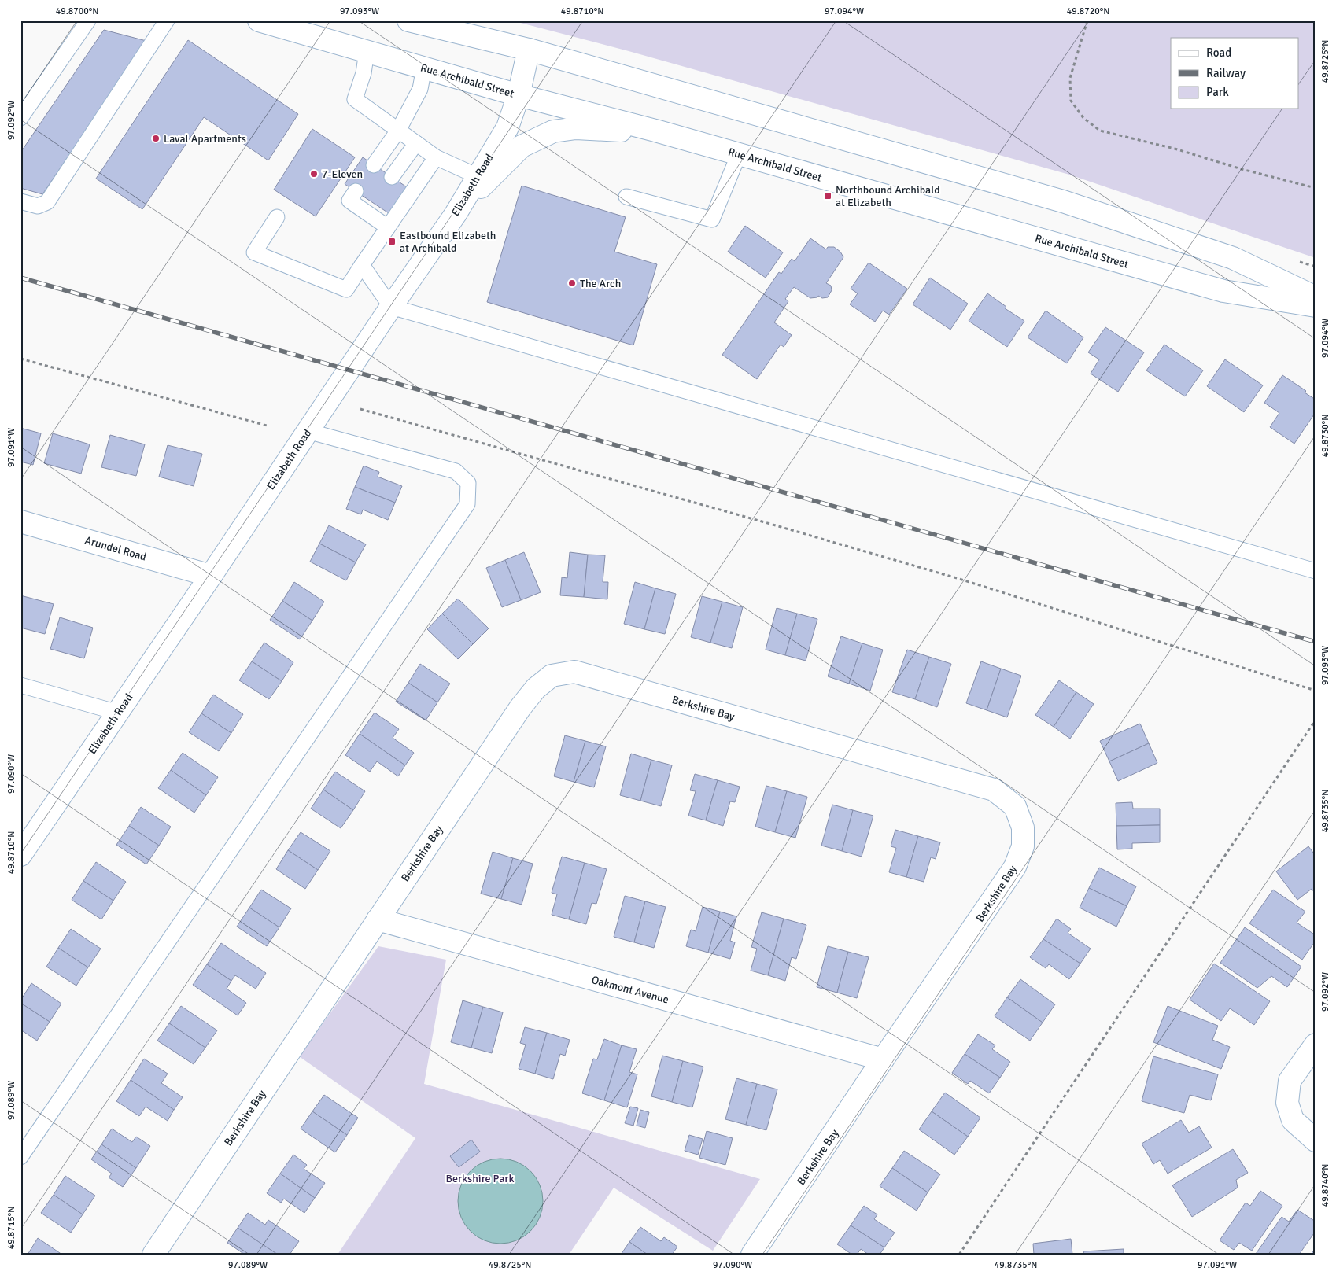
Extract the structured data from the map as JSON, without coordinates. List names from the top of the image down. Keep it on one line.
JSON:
{"streets":{"street":["Rue Archibald Street","Elizabeth Road","Arundel Road","Berkshire Bay","Oakmont Avenue"]},"crossings":[["Rue Archibald Street","Elizabeth Road"],["Elizabeth Road","Arundel Road"],["Berkshire Bay","Oakmont Avenue"]],"parks":["Berkshire Park"],"places":{"other":["Laval Apartments","7-Eleven","The Arch"],"transit":["Northbound Archibald at Elizabeth","Eastbound Elizabeth at Archibald"]},"legend":["Road","Railway","Park"],"coordinates":["49.8700°N","97.093°W","49.8710°N","97.094°W","49.8720°N","49.8725°N","97.092°W","49.8730°N","97.091°W","97.090°W","49.8735°N","97.089°W","49.8740°N","49.8715°N"]}
